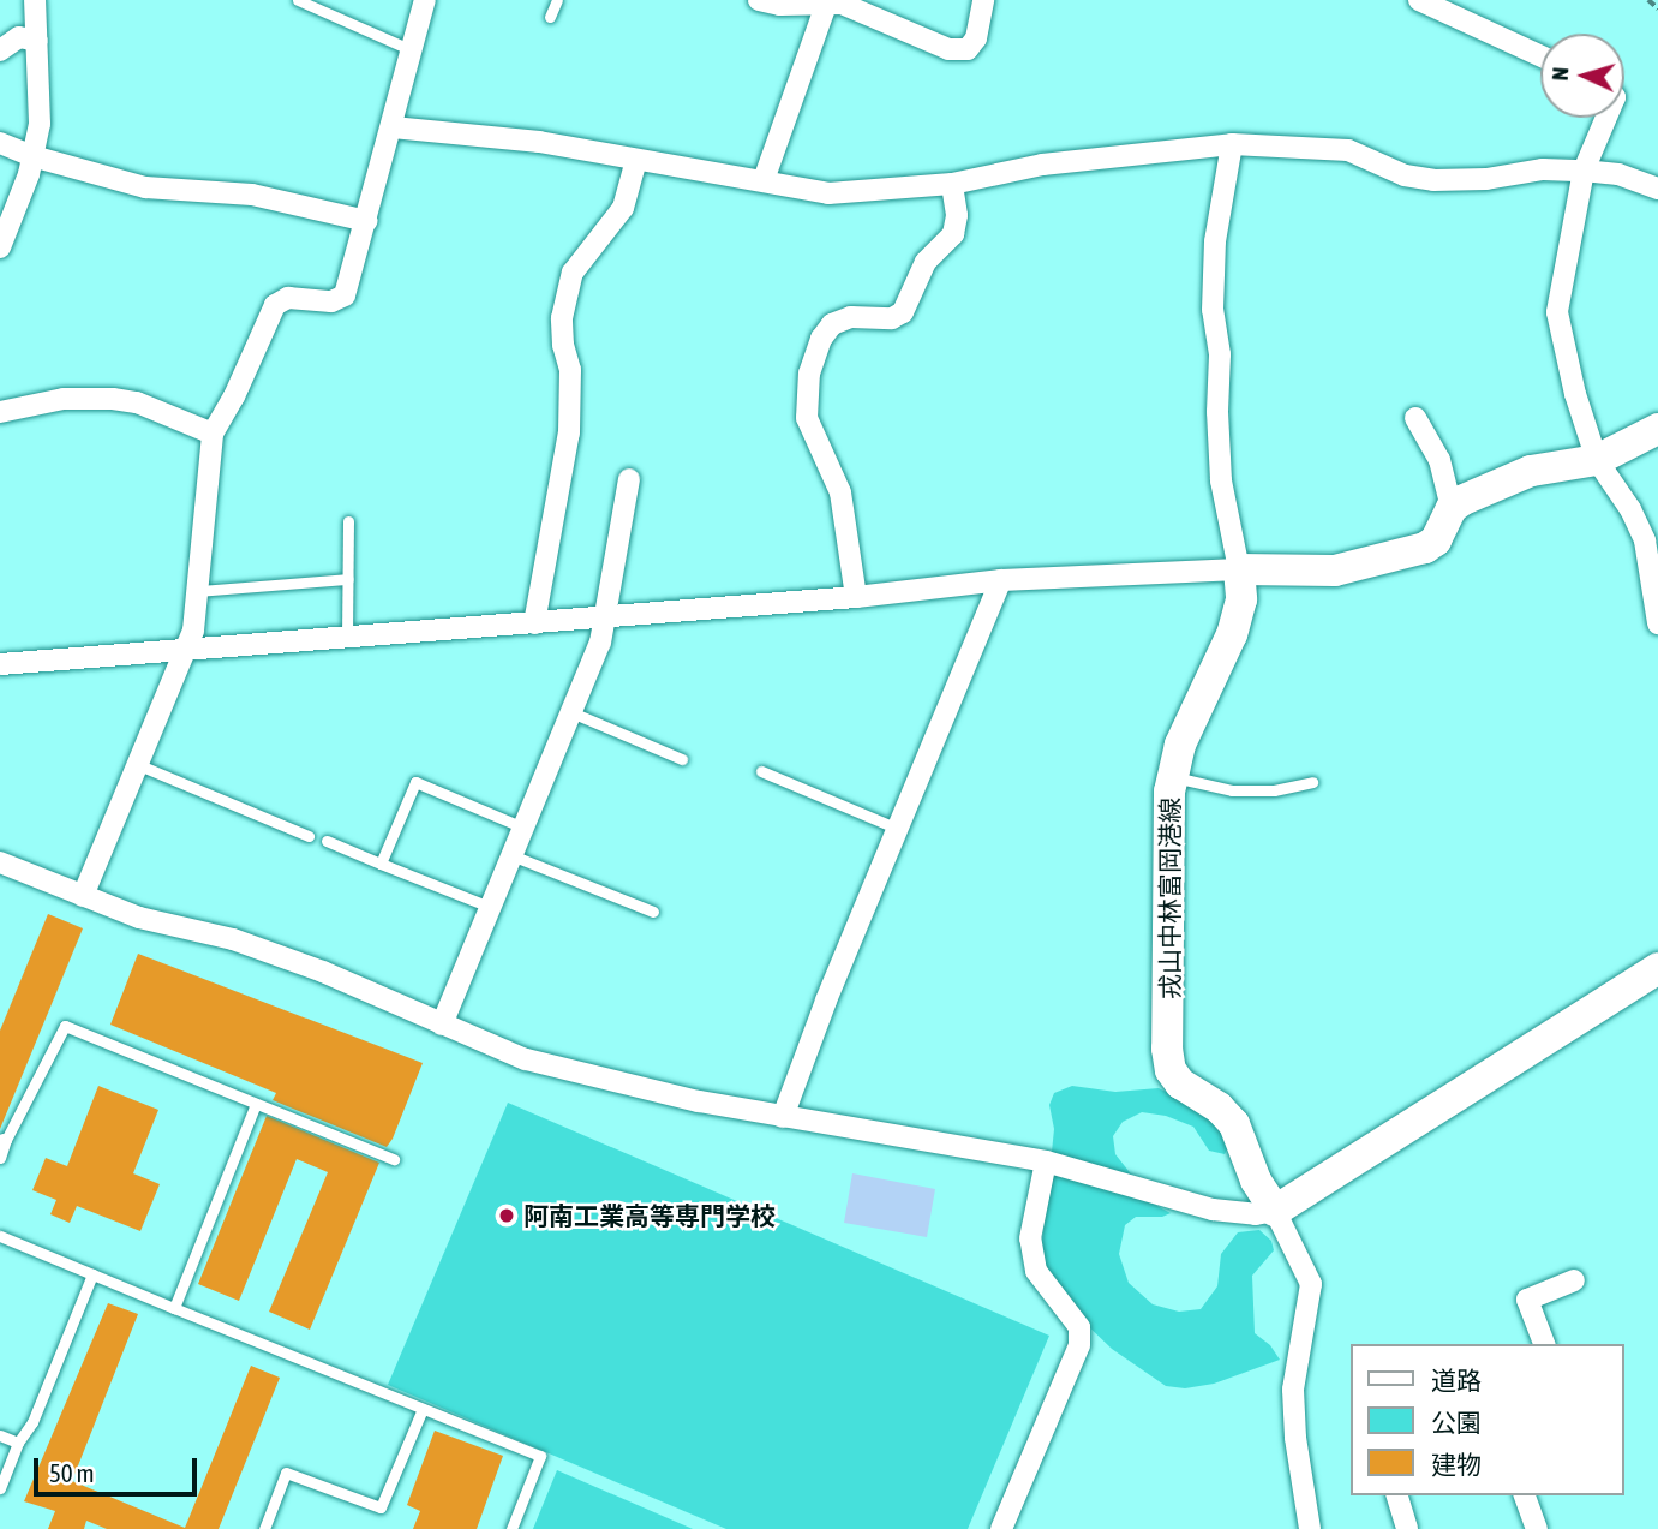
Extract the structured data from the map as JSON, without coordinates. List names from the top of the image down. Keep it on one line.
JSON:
{"streets":{"main road":["戎山中林富岡港線"]},"places":["阿南工業高等専門学校"],"legend":["道路","公園","建物"],"scale_bar":"50 m","north":"left"}
